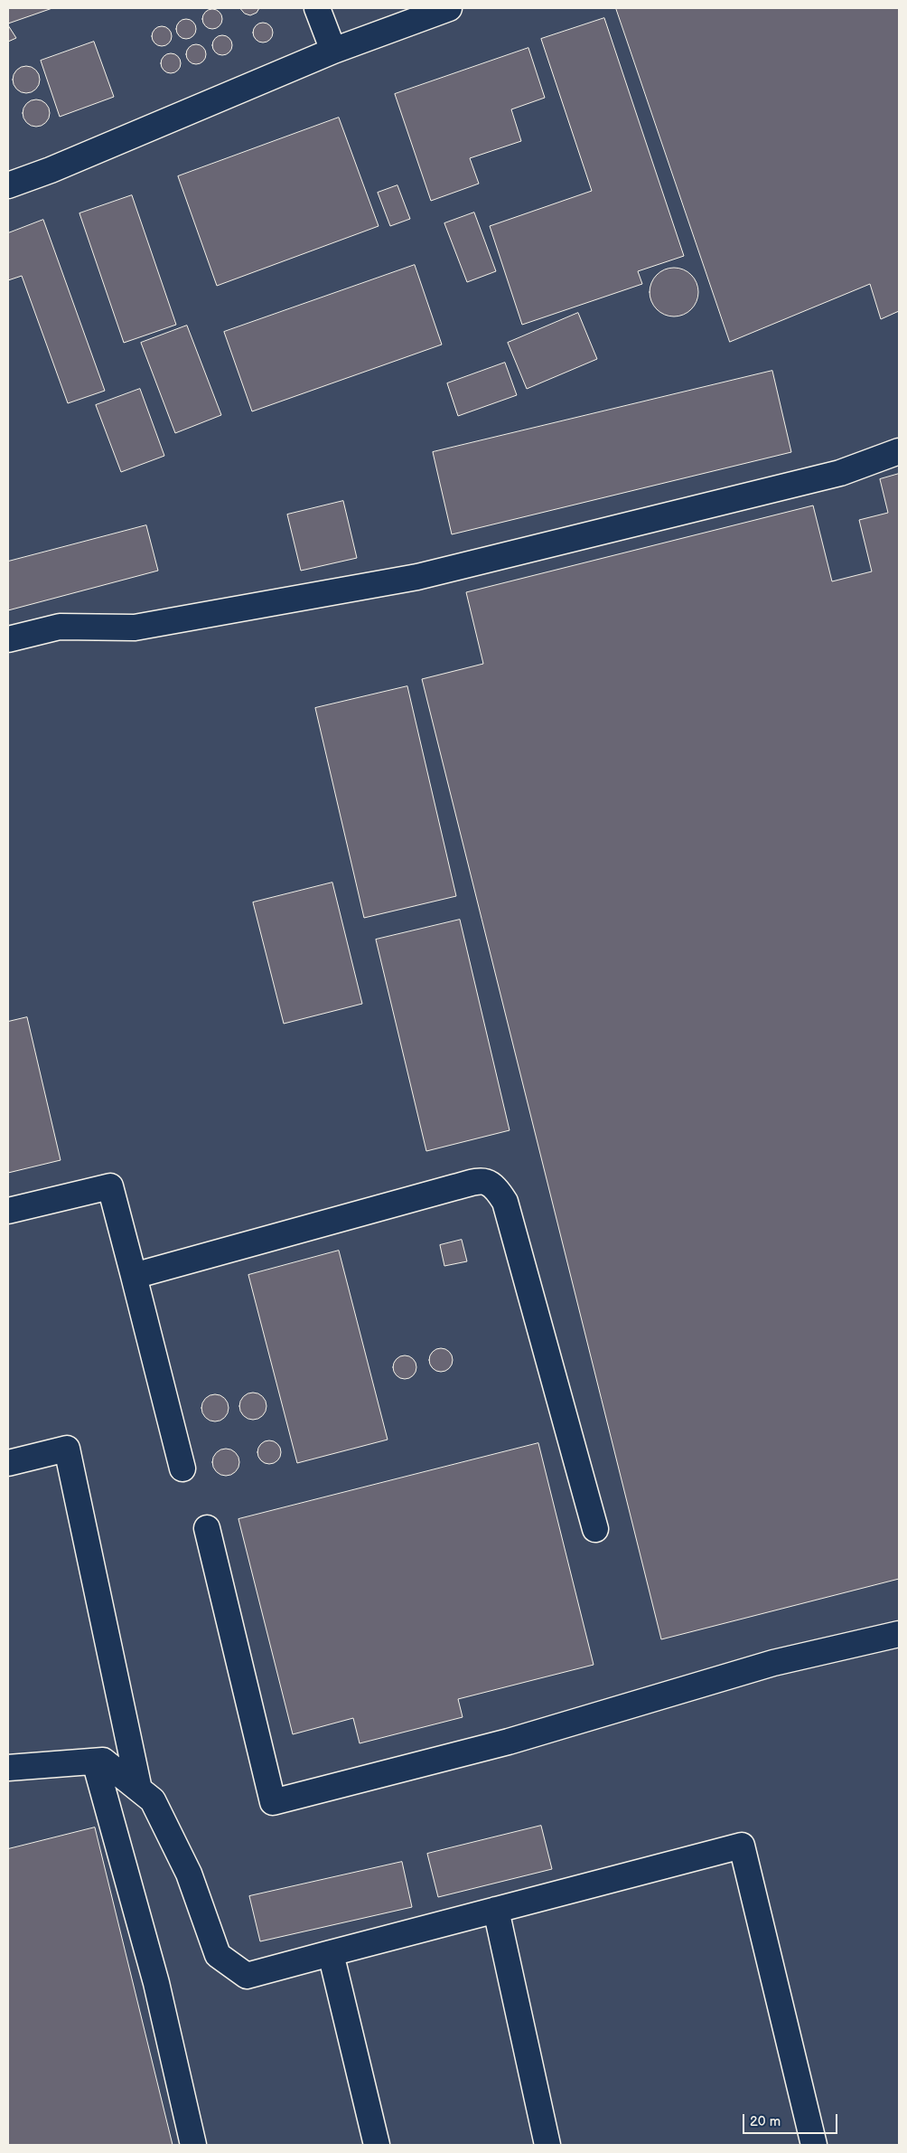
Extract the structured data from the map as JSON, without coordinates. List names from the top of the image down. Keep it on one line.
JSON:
{"scale_bar":"20 m"}
